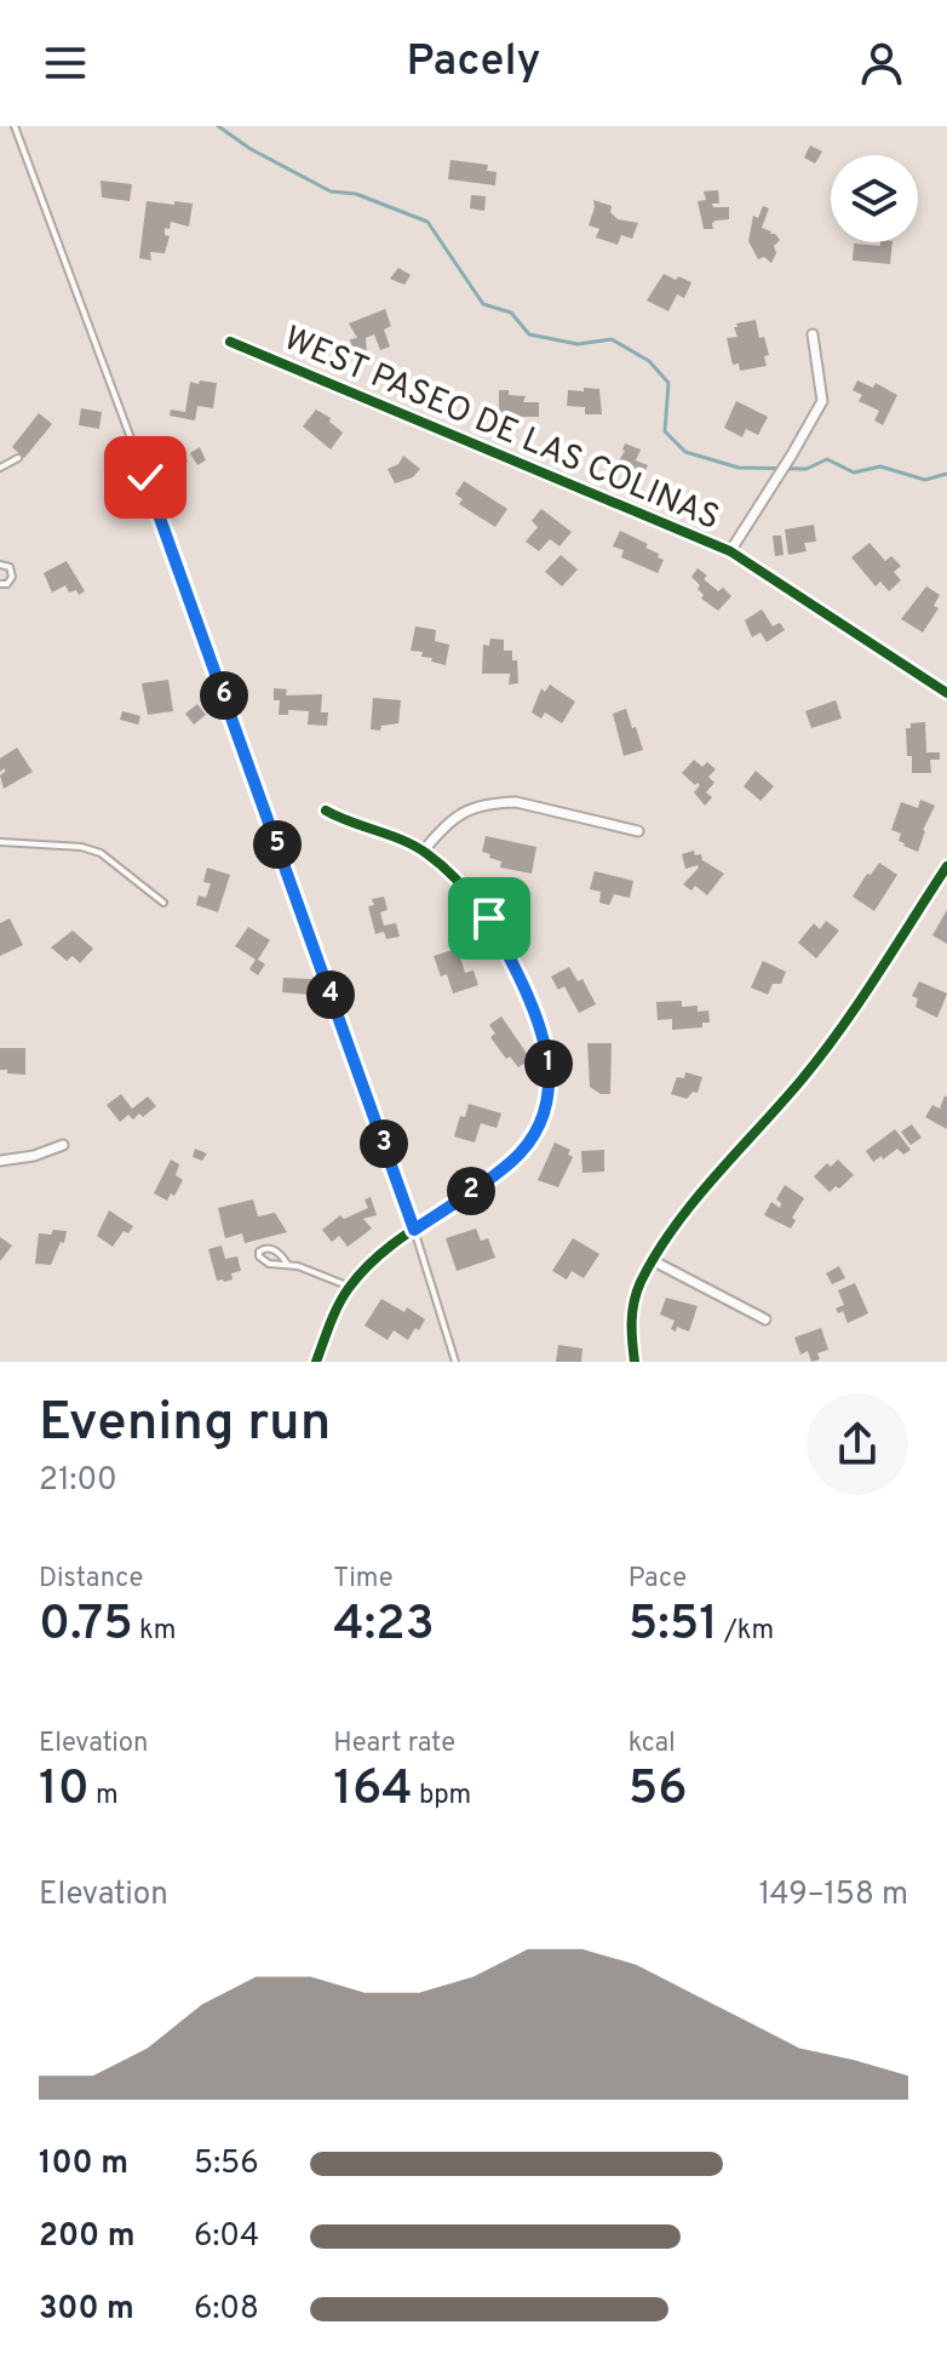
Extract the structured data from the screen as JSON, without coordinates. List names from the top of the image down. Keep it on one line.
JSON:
{"streets":{"street":["WEST PASEO DE LAS COLINAS"]},"page":{"header":"Pacely","pins":["6","5","4","1","3","2"],"heading":["Evening run","21:00"],"stats":[["Distance","0.75 km"],["Time","4:23"],["Pace","5:51 /km"],["Elevation","10 m"],["Heart rate","164 bpm"],["kcal","56"]],"chart":["Elevation","149–158 m"],"list":[{"name":"100 m","note":"5:56"},{"name":"200 m","note":"6:04"},{"name":"300 m","note":"6:08"}]}}
